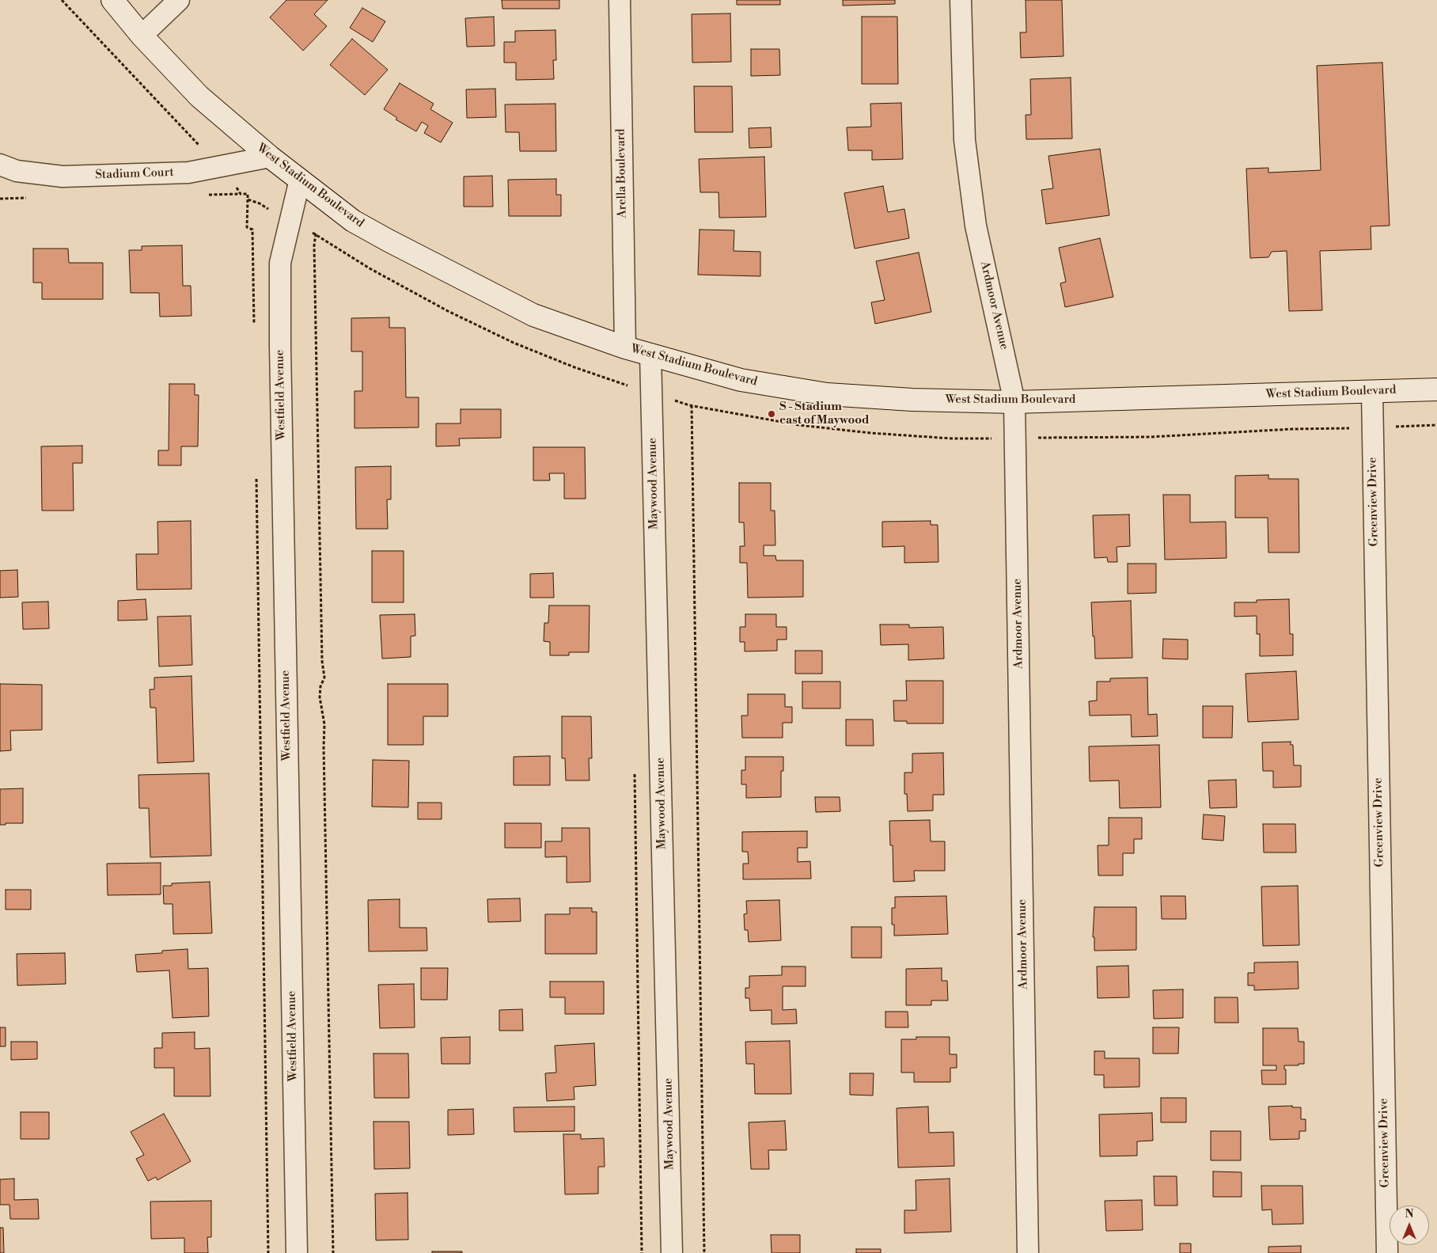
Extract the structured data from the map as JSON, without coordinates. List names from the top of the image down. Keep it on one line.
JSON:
{"streets":{"main road":["West Stadium Boulevard"],"street":["Arella Boulevard","Stadium Court","Ardmoor Avenue","Westfield Avenue","Maywood Avenue","Greenview Drive"]},"crossings":[["Arella Boulevard","West Stadium Boulevard"],["Stadium Court","West Stadium Boulevard"],["West Stadium Boulevard","Ardmoor Avenue"],["West Stadium Boulevard","Westfield Avenue"],["West Stadium Boulevard","Maywood Avenue"],["West Stadium Boulevard","Greenview Drive"]],"places":["S - Stadium east of Maywood"],"north":"top"}
